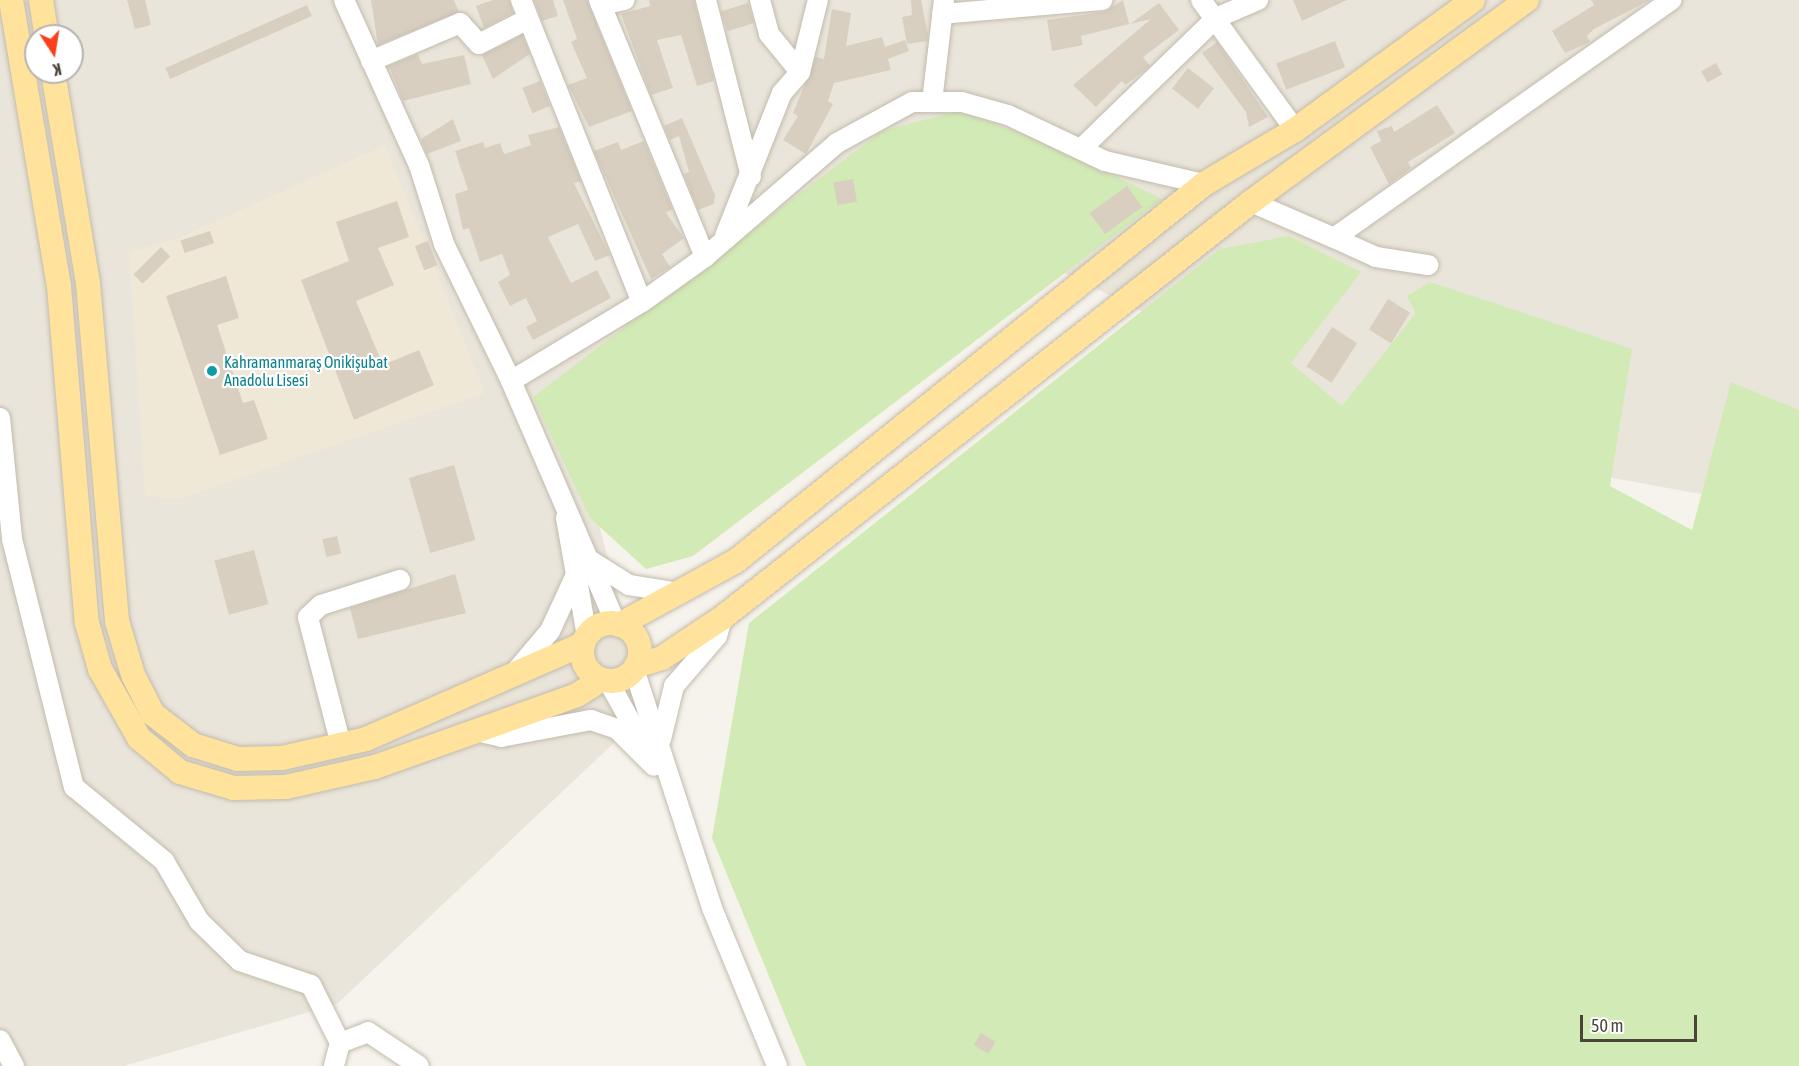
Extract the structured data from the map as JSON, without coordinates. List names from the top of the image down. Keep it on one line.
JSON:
{"places":["Kahramanmaraş Onikişubat Anadolu Lisesi"],"scale_bar":"50 m","north":"bottom"}
